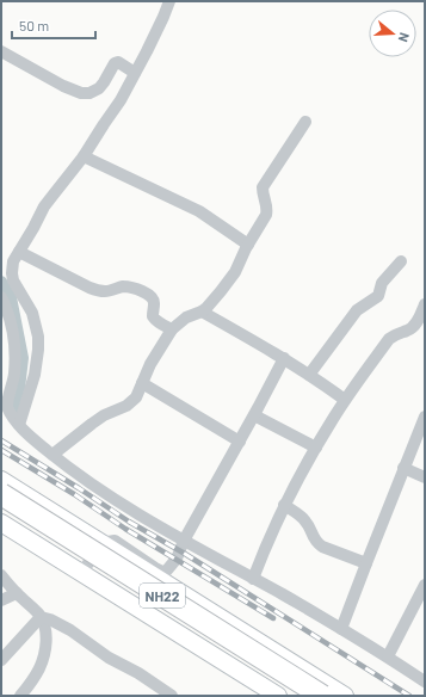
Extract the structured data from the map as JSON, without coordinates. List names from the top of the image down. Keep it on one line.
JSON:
{"streets":{"highway":["NH22"]},"scale_bar":"50 m","north":"right"}
